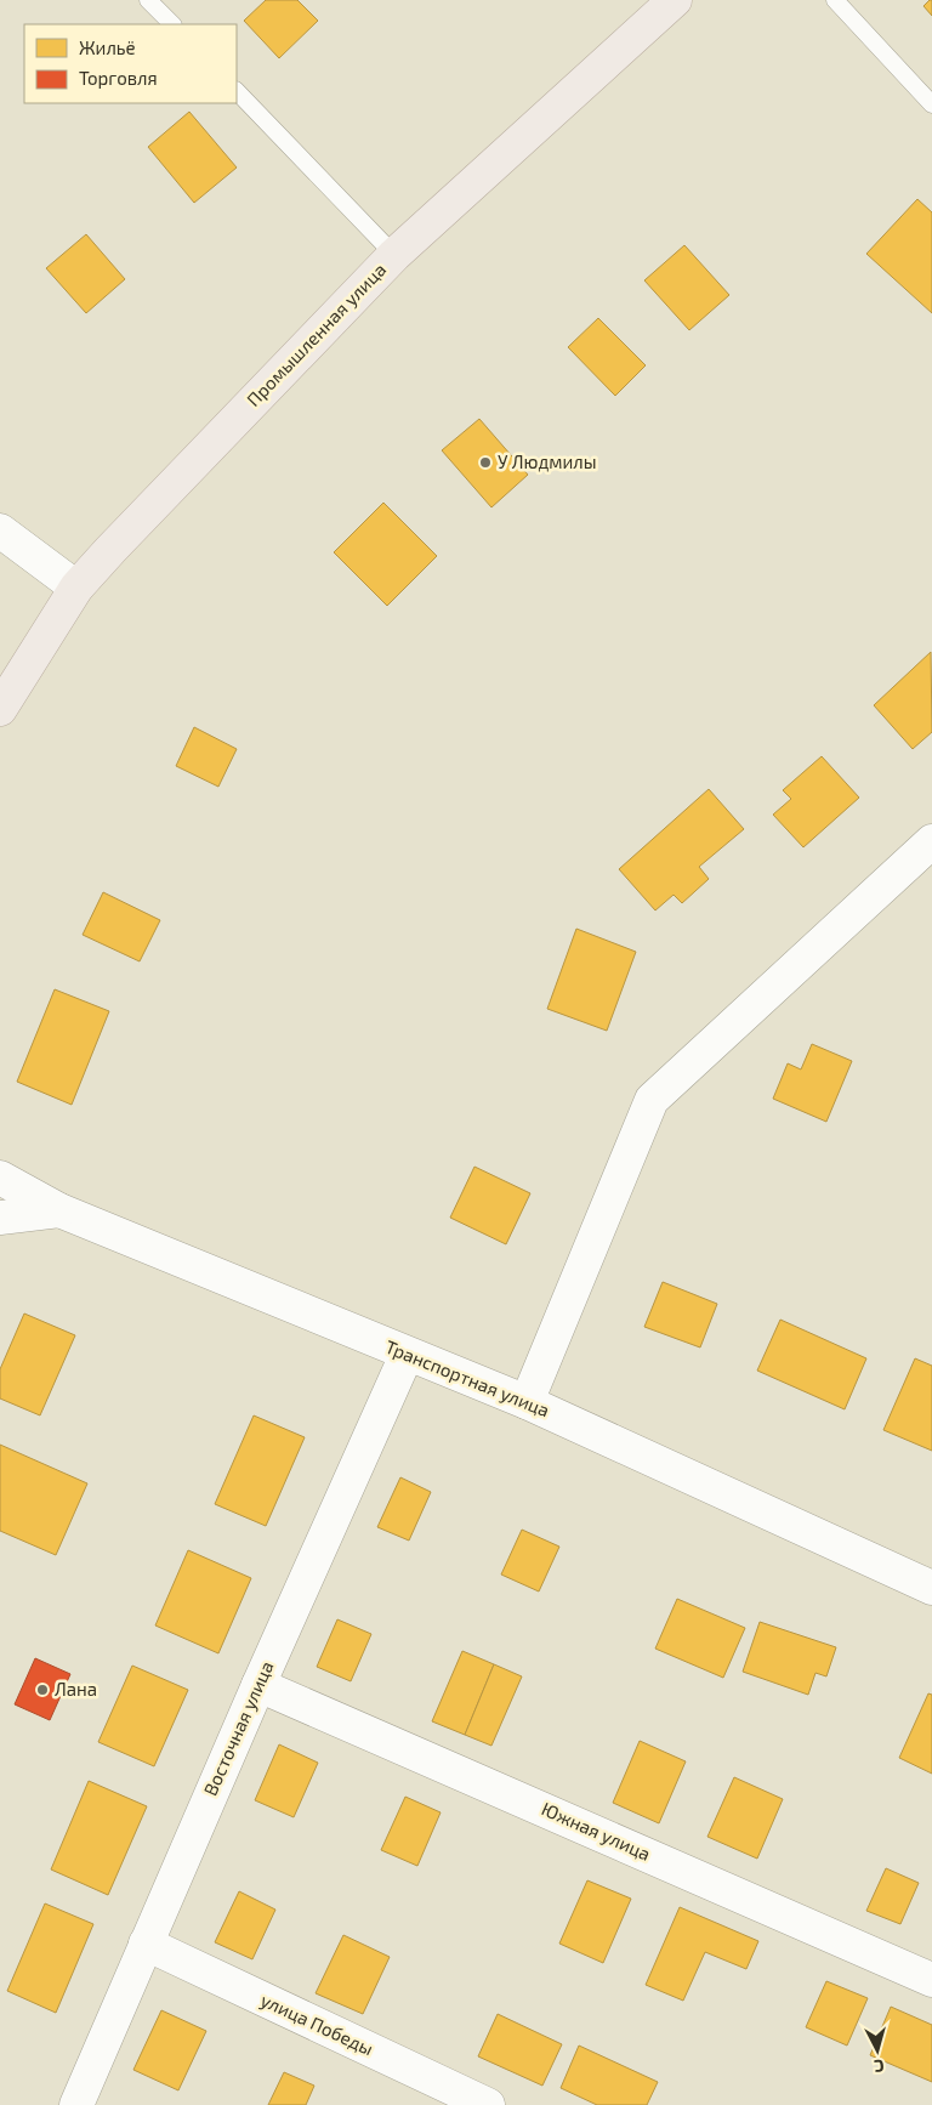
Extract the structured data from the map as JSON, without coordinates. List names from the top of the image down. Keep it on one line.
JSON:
{"streets":{"main road":["Промышленная улица"],"street":["Транспортная улица","Восточная улица","Южная улица","улица Победы"]},"crossings":[["Транспортная улица","Восточная улица"],["Восточная улица","Южная улица"],["Восточная улица","улица Победы"]],"places":["У Людмилы","Лана"],"legend":["Жильё","Торговля"],"north":"bottom"}
